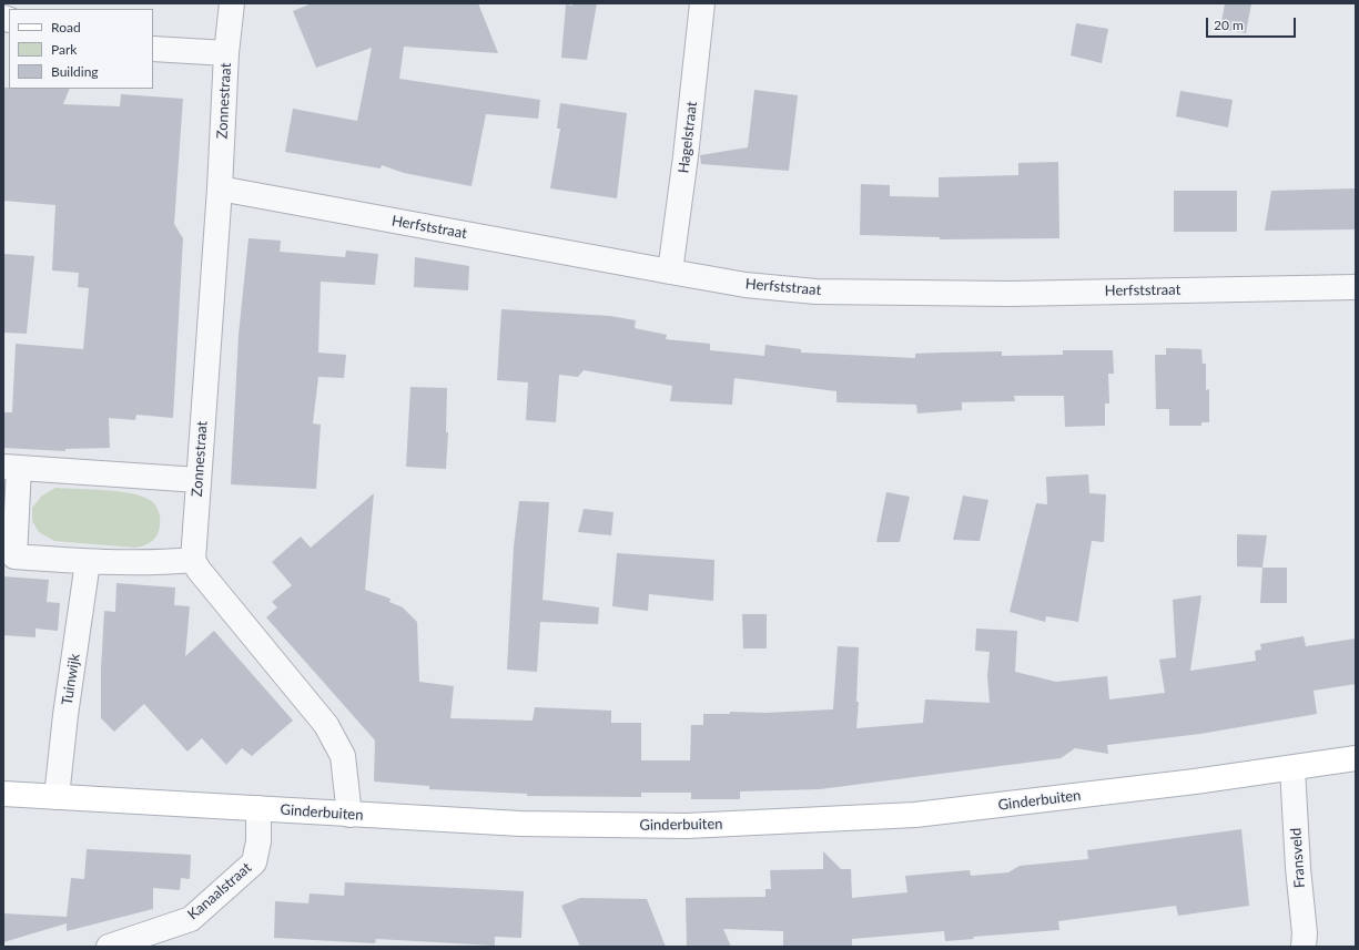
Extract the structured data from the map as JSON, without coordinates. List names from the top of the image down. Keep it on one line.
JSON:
{"streets":{"main road":["Ginderbuiten"],"street":["Zonnestraat","Hagelstraat","Herfststraat","Tuinwijk","Fransveld","Kanaalstraat"]},"crossings":[["Zonnestraat","Herfststraat"],["Hagelstraat","Herfststraat"],["Tuinwijk","Ginderbuiten"],["Ginderbuiten","Fransveld"],["Ginderbuiten","Kanaalstraat"]],"legend":["Road","Park","Building"],"scale_bar":"20 m"}
